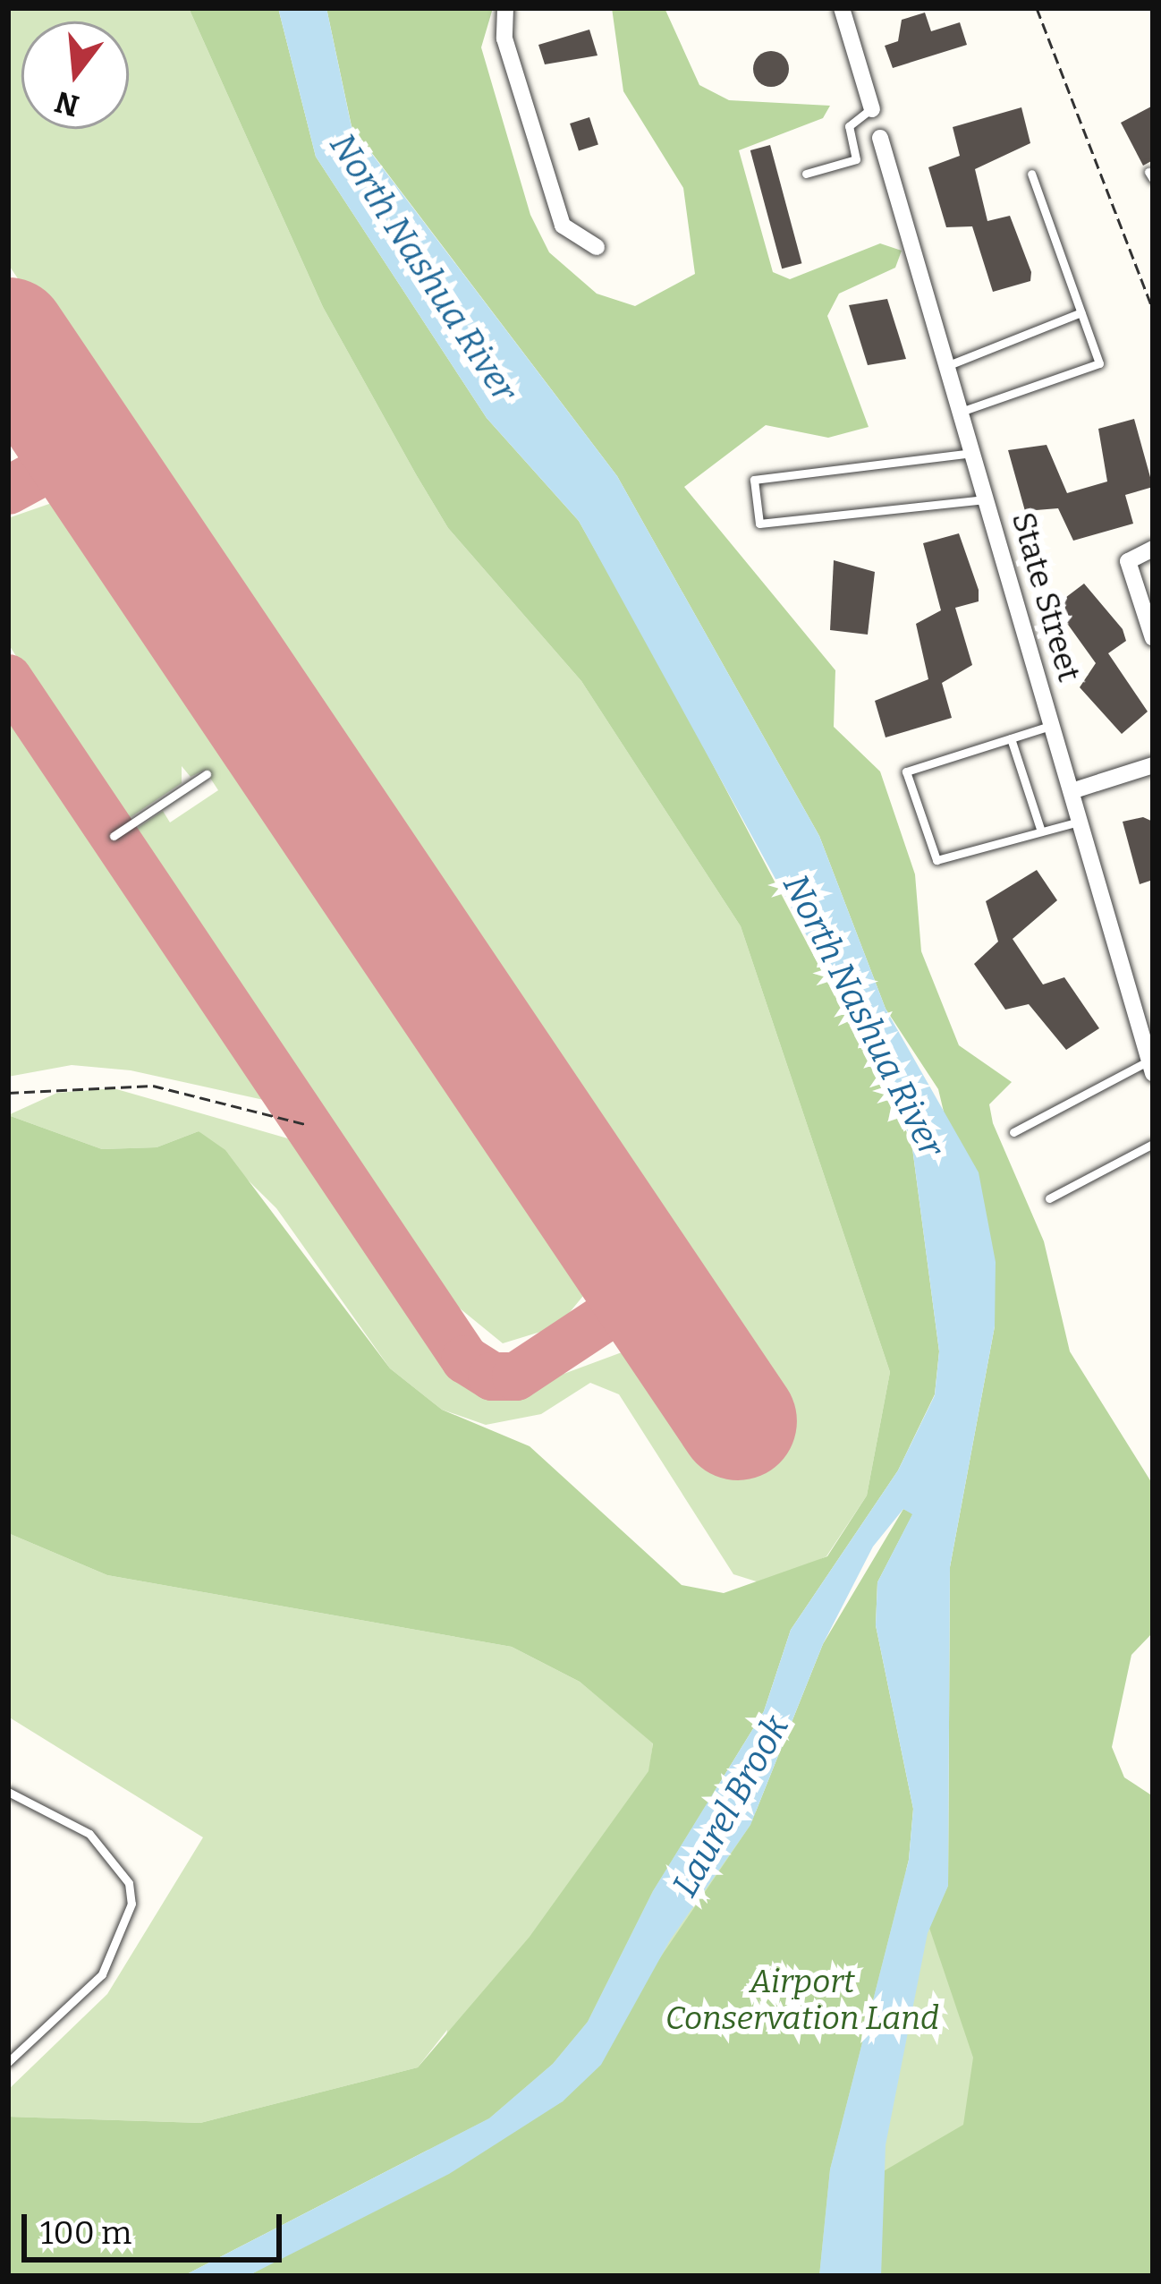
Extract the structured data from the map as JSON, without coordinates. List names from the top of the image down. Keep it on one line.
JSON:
{"streets":{"street":["State Street"]},"water":["North Nashua River","Laurel Brook"],"parks":["Airport Conservation Land"],"scale_bar":"100 m","north":"bottom"}
